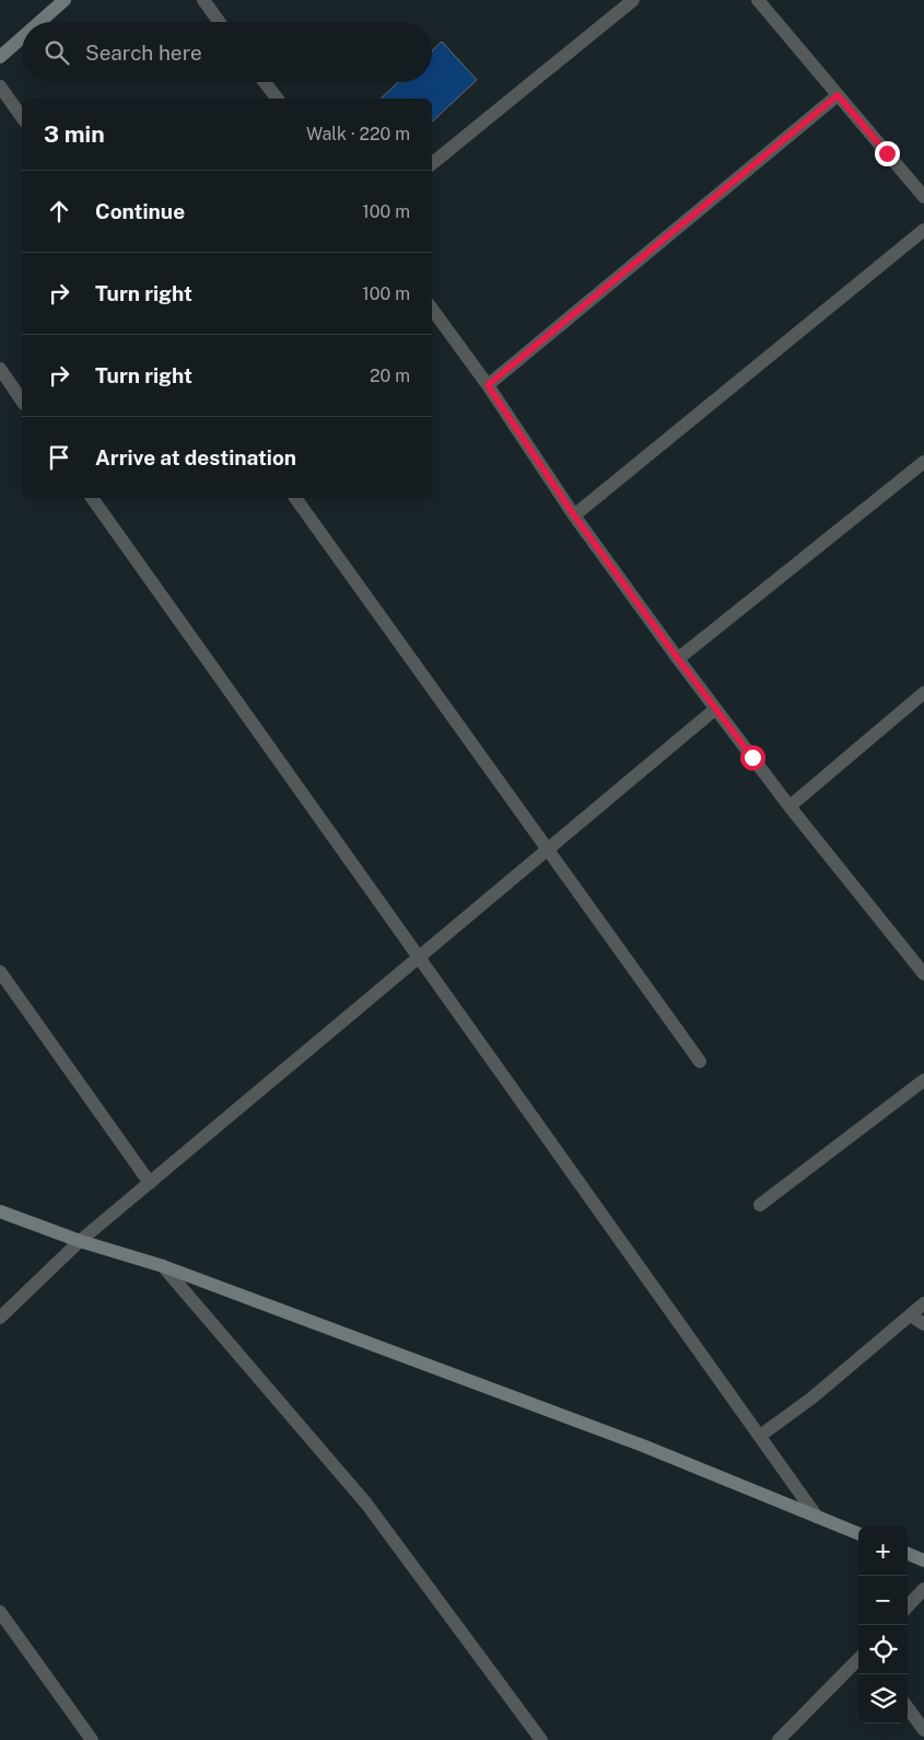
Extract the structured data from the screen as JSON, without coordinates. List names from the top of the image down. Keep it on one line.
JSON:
{"page":{"search":"Search here","heading":["3 min","Walk · 220 m"],"list":[["Continue","100 m"],["Turn right","100 m"],["Turn right","20 m"],"Arrive at destination"],"map_buttons":["+","−"]}}
